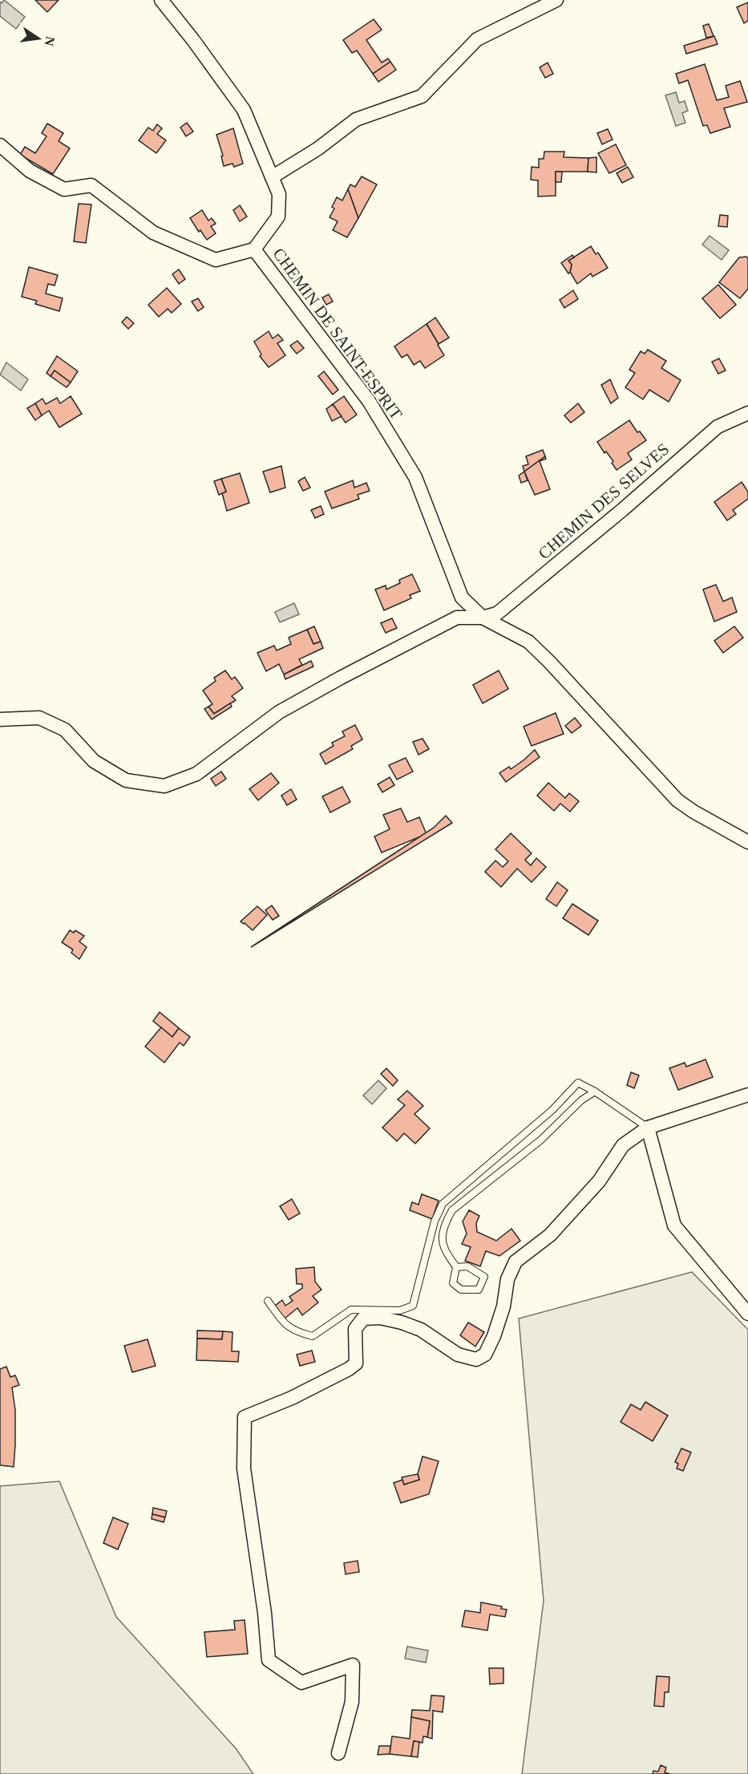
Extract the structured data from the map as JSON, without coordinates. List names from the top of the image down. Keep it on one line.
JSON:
{"streets":{"street":["CHEMIN DE SAINT-ESPRIT","CHEMIN DES SELVES"]},"crossings":[["CHEMIN DE SAINT-ESPRIT","CHEMIN DES SELVES"]],"north":"right"}
